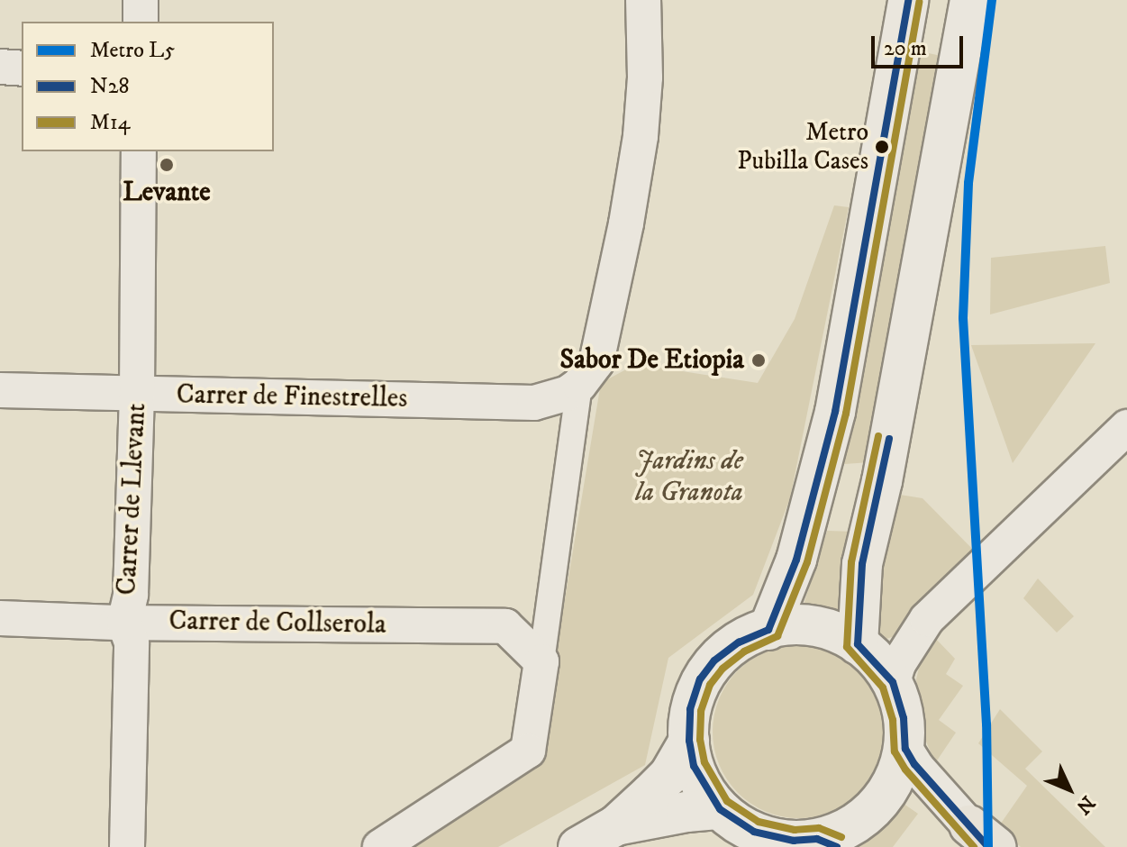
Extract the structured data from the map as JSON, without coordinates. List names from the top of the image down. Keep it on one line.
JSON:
{"streets":{"street":["Carrer de Finestrelles","Carrer de Llevant","Carrer de Collserola"]},"crossings":[["Carrer de Finestrelles","Carrer de Llevant"],["Carrer de Llevant","Carrer de Collserola"]],"parks":["Jardins de la Granota"],"places":["Metro Pubilla Cases","Levante","Sabor De Etiopia"],"lines":["metro line L5","transit line N28","transit line M14"],"legend":["Metro L5","N28","M14"],"scale_bar":"20 m","north":"bottom right"}
